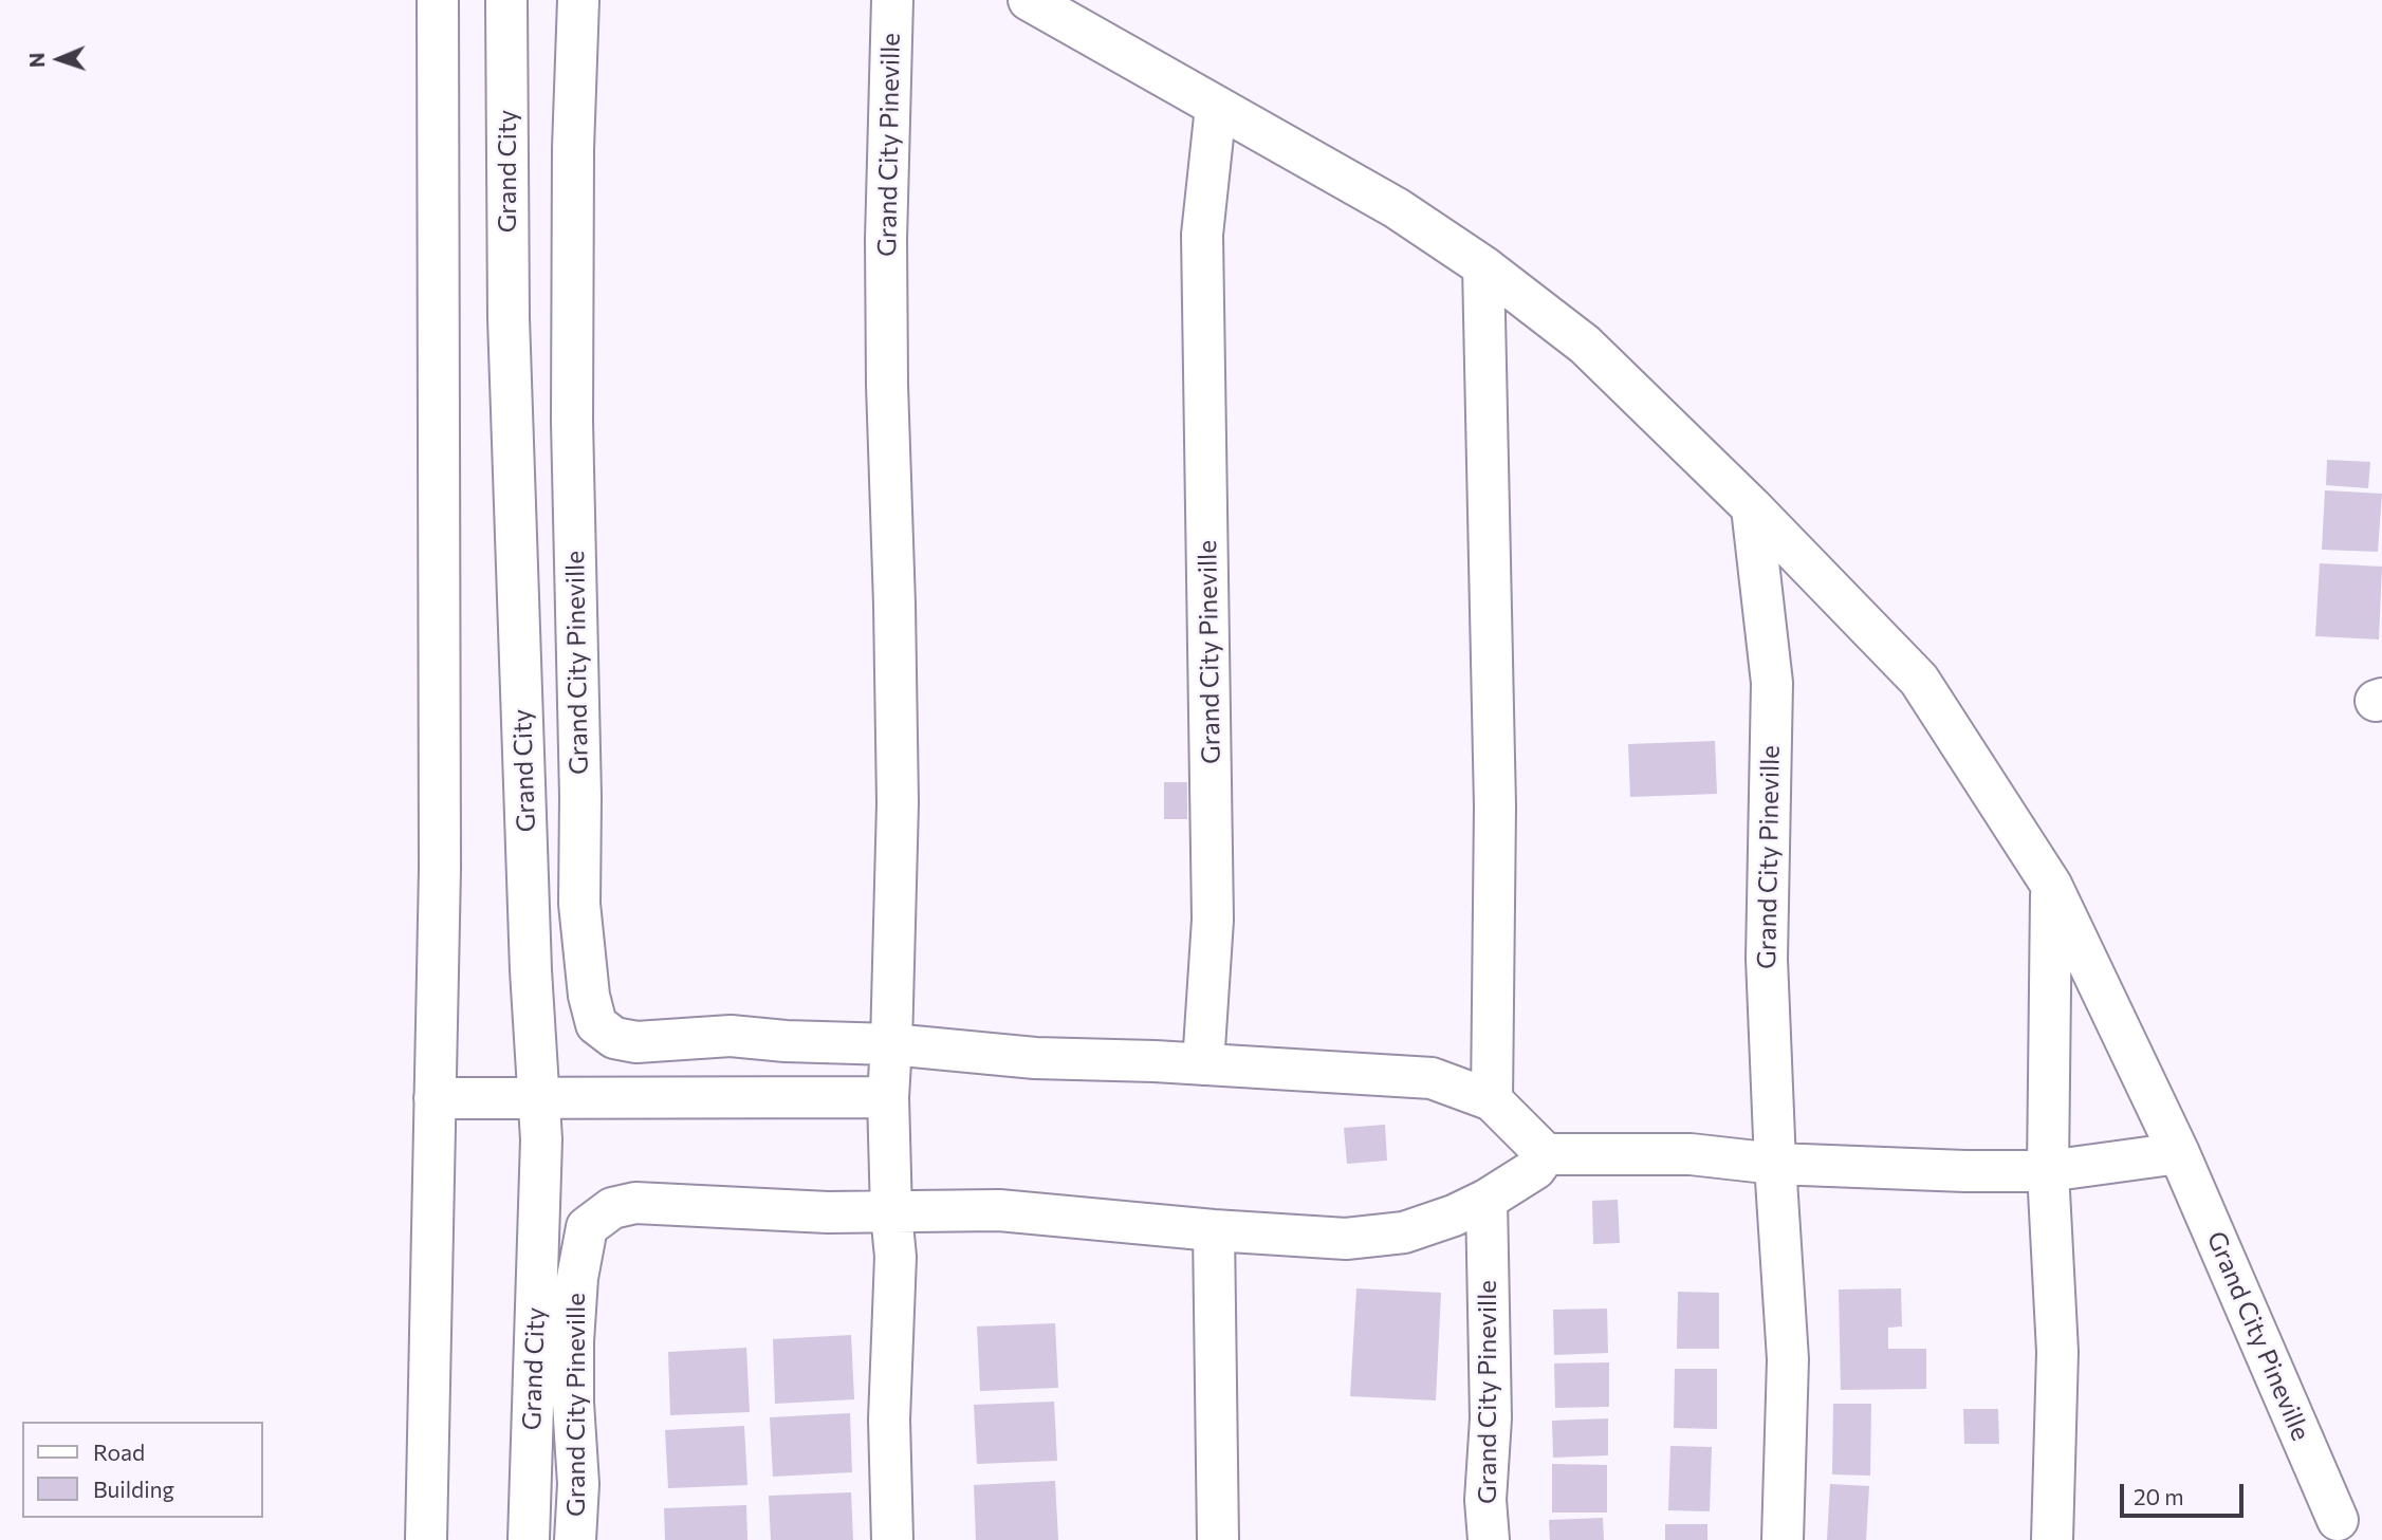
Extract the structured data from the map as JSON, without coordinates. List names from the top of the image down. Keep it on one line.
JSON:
{"streets":{"street":["Grand City Pineville","Grand City"]},"legend":["Road","Building"],"scale_bar":"20 m","north":"left"}
